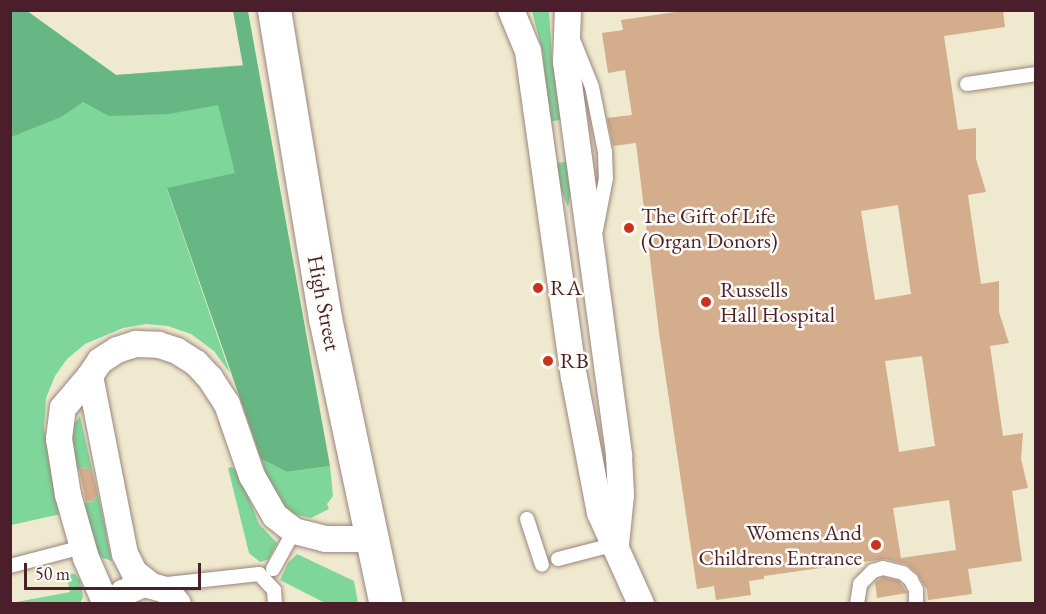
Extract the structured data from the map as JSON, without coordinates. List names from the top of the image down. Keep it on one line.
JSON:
{"streets":{"main road":["High Street"]},"places":["The Gift of Life (Organ Donors)","RA","Russells Hall Hospital","RB","Womens And Childrens Entrance"],"scale_bar":"50 m"}
